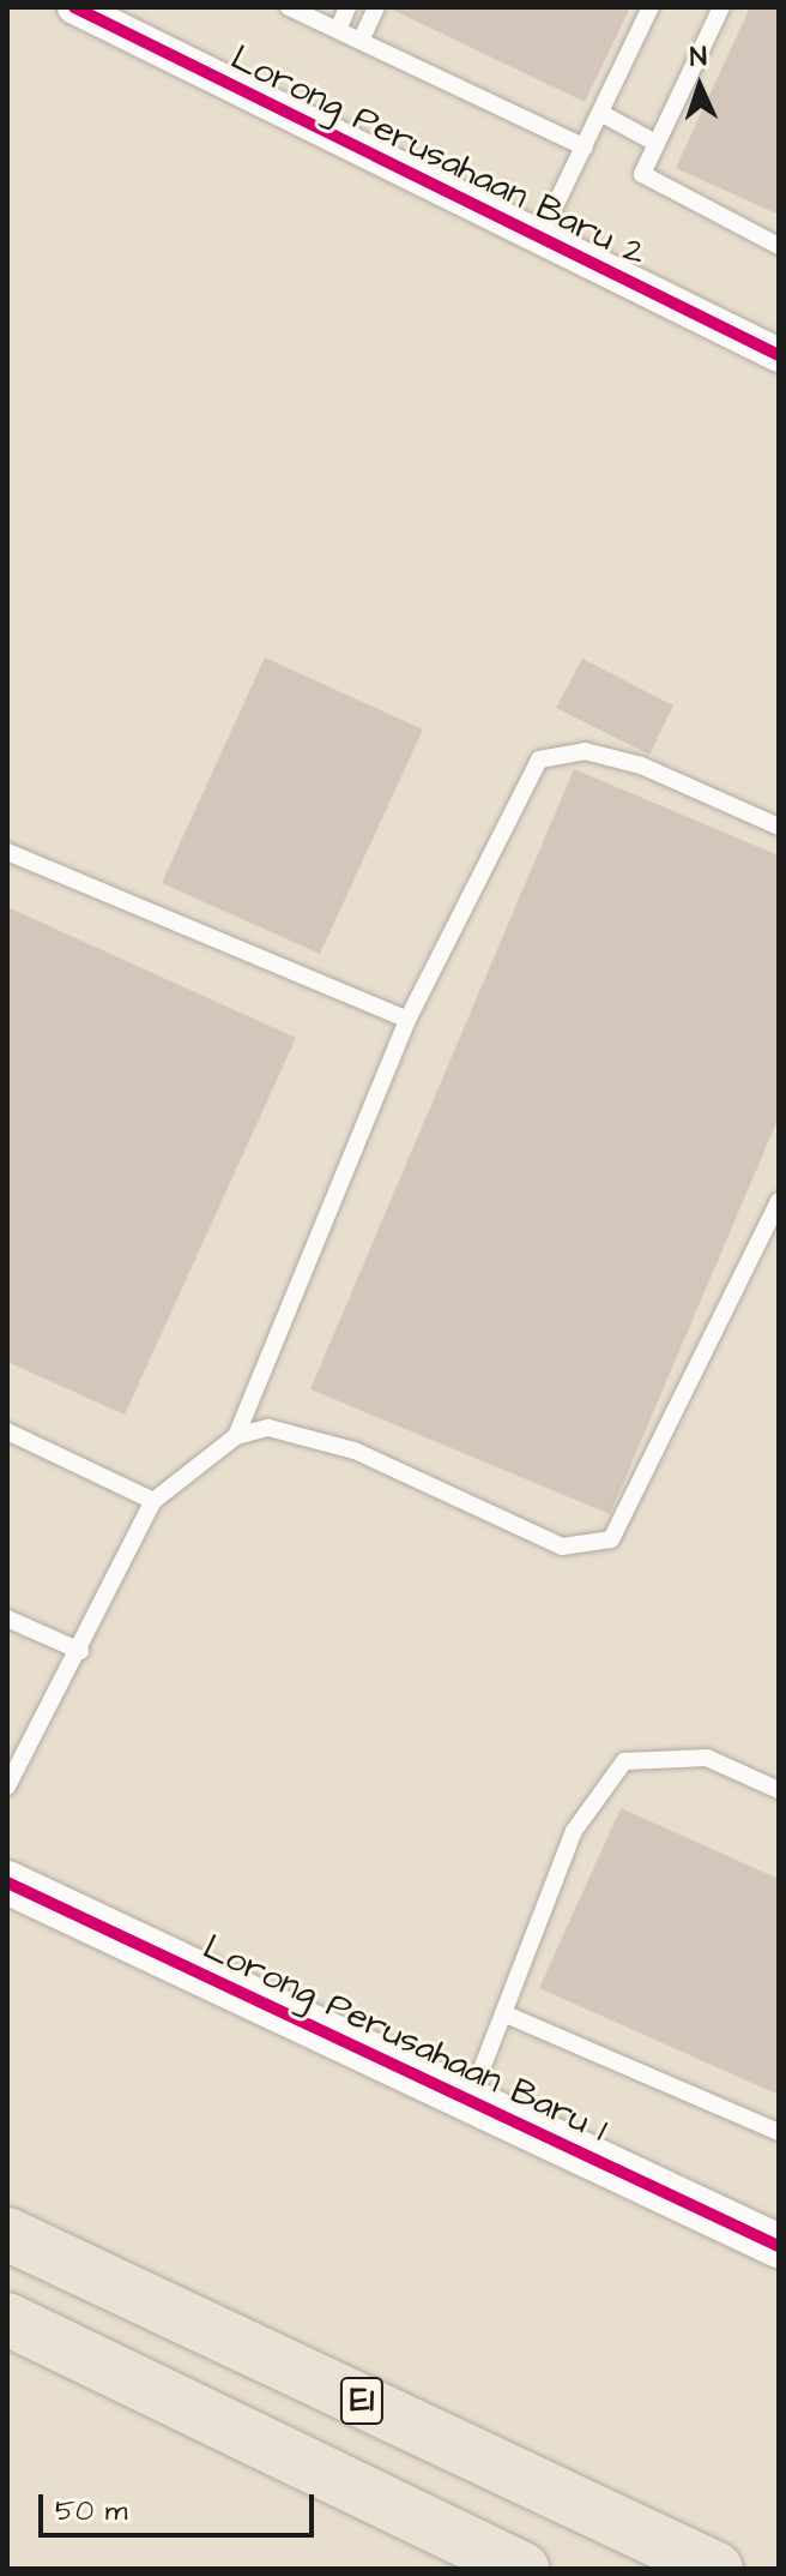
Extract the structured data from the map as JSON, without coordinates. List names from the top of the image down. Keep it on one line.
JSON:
{"streets":{"highway":["E1"],"street":["Lorong Perusahaan Baru 2","Lorong Perusahaan Baru 1"]},"scale_bar":"50 m","north":"top"}
